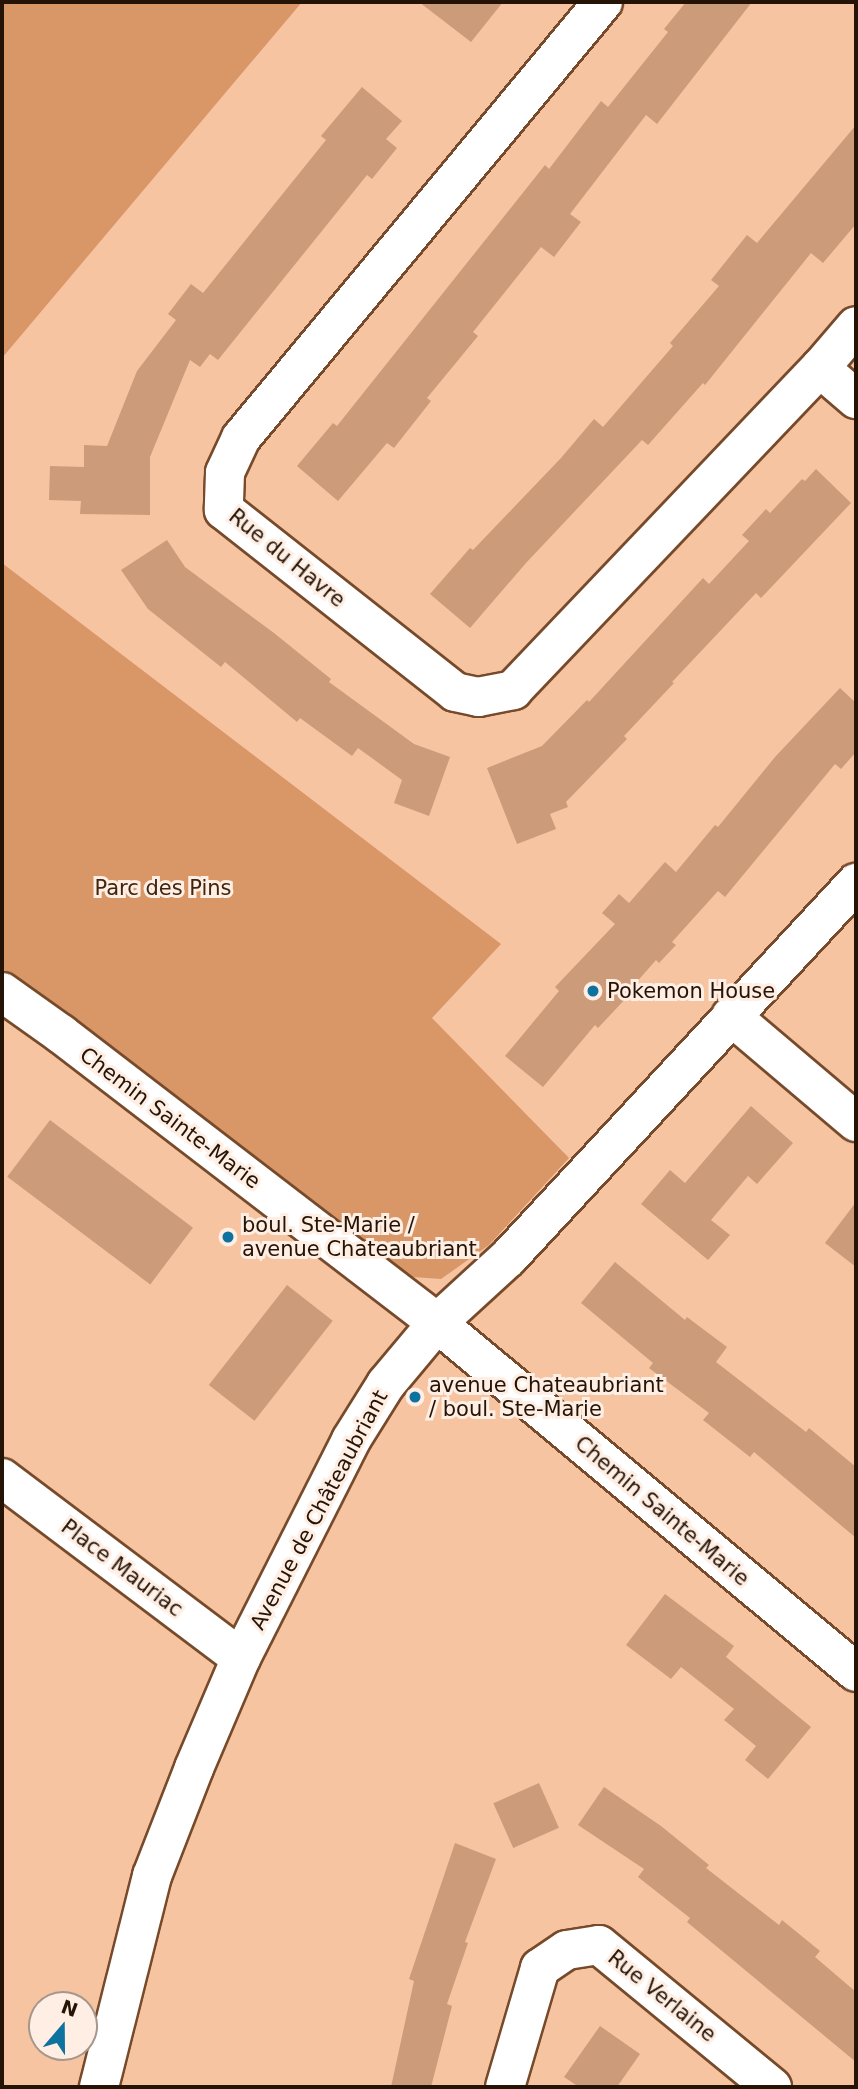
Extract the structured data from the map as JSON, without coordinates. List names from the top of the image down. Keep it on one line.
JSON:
{"streets":{"street":["Rue du Havre","Chemin Sainte-Marie","Avenue de Châteaubriant","Place Mauriac","Rue Verlaine"]},"crossings":[["Chemin Sainte-Marie","Avenue de Châteaubriant"],["Avenue de Châteaubriant","Place Mauriac"]],"parks":["Parc des Pins"],"places":["Pokemon House","boul. Ste-Marie / avenue Chateaubriant","avenue Chateaubriant / boul. Ste-Marie"],"north":"top"}
